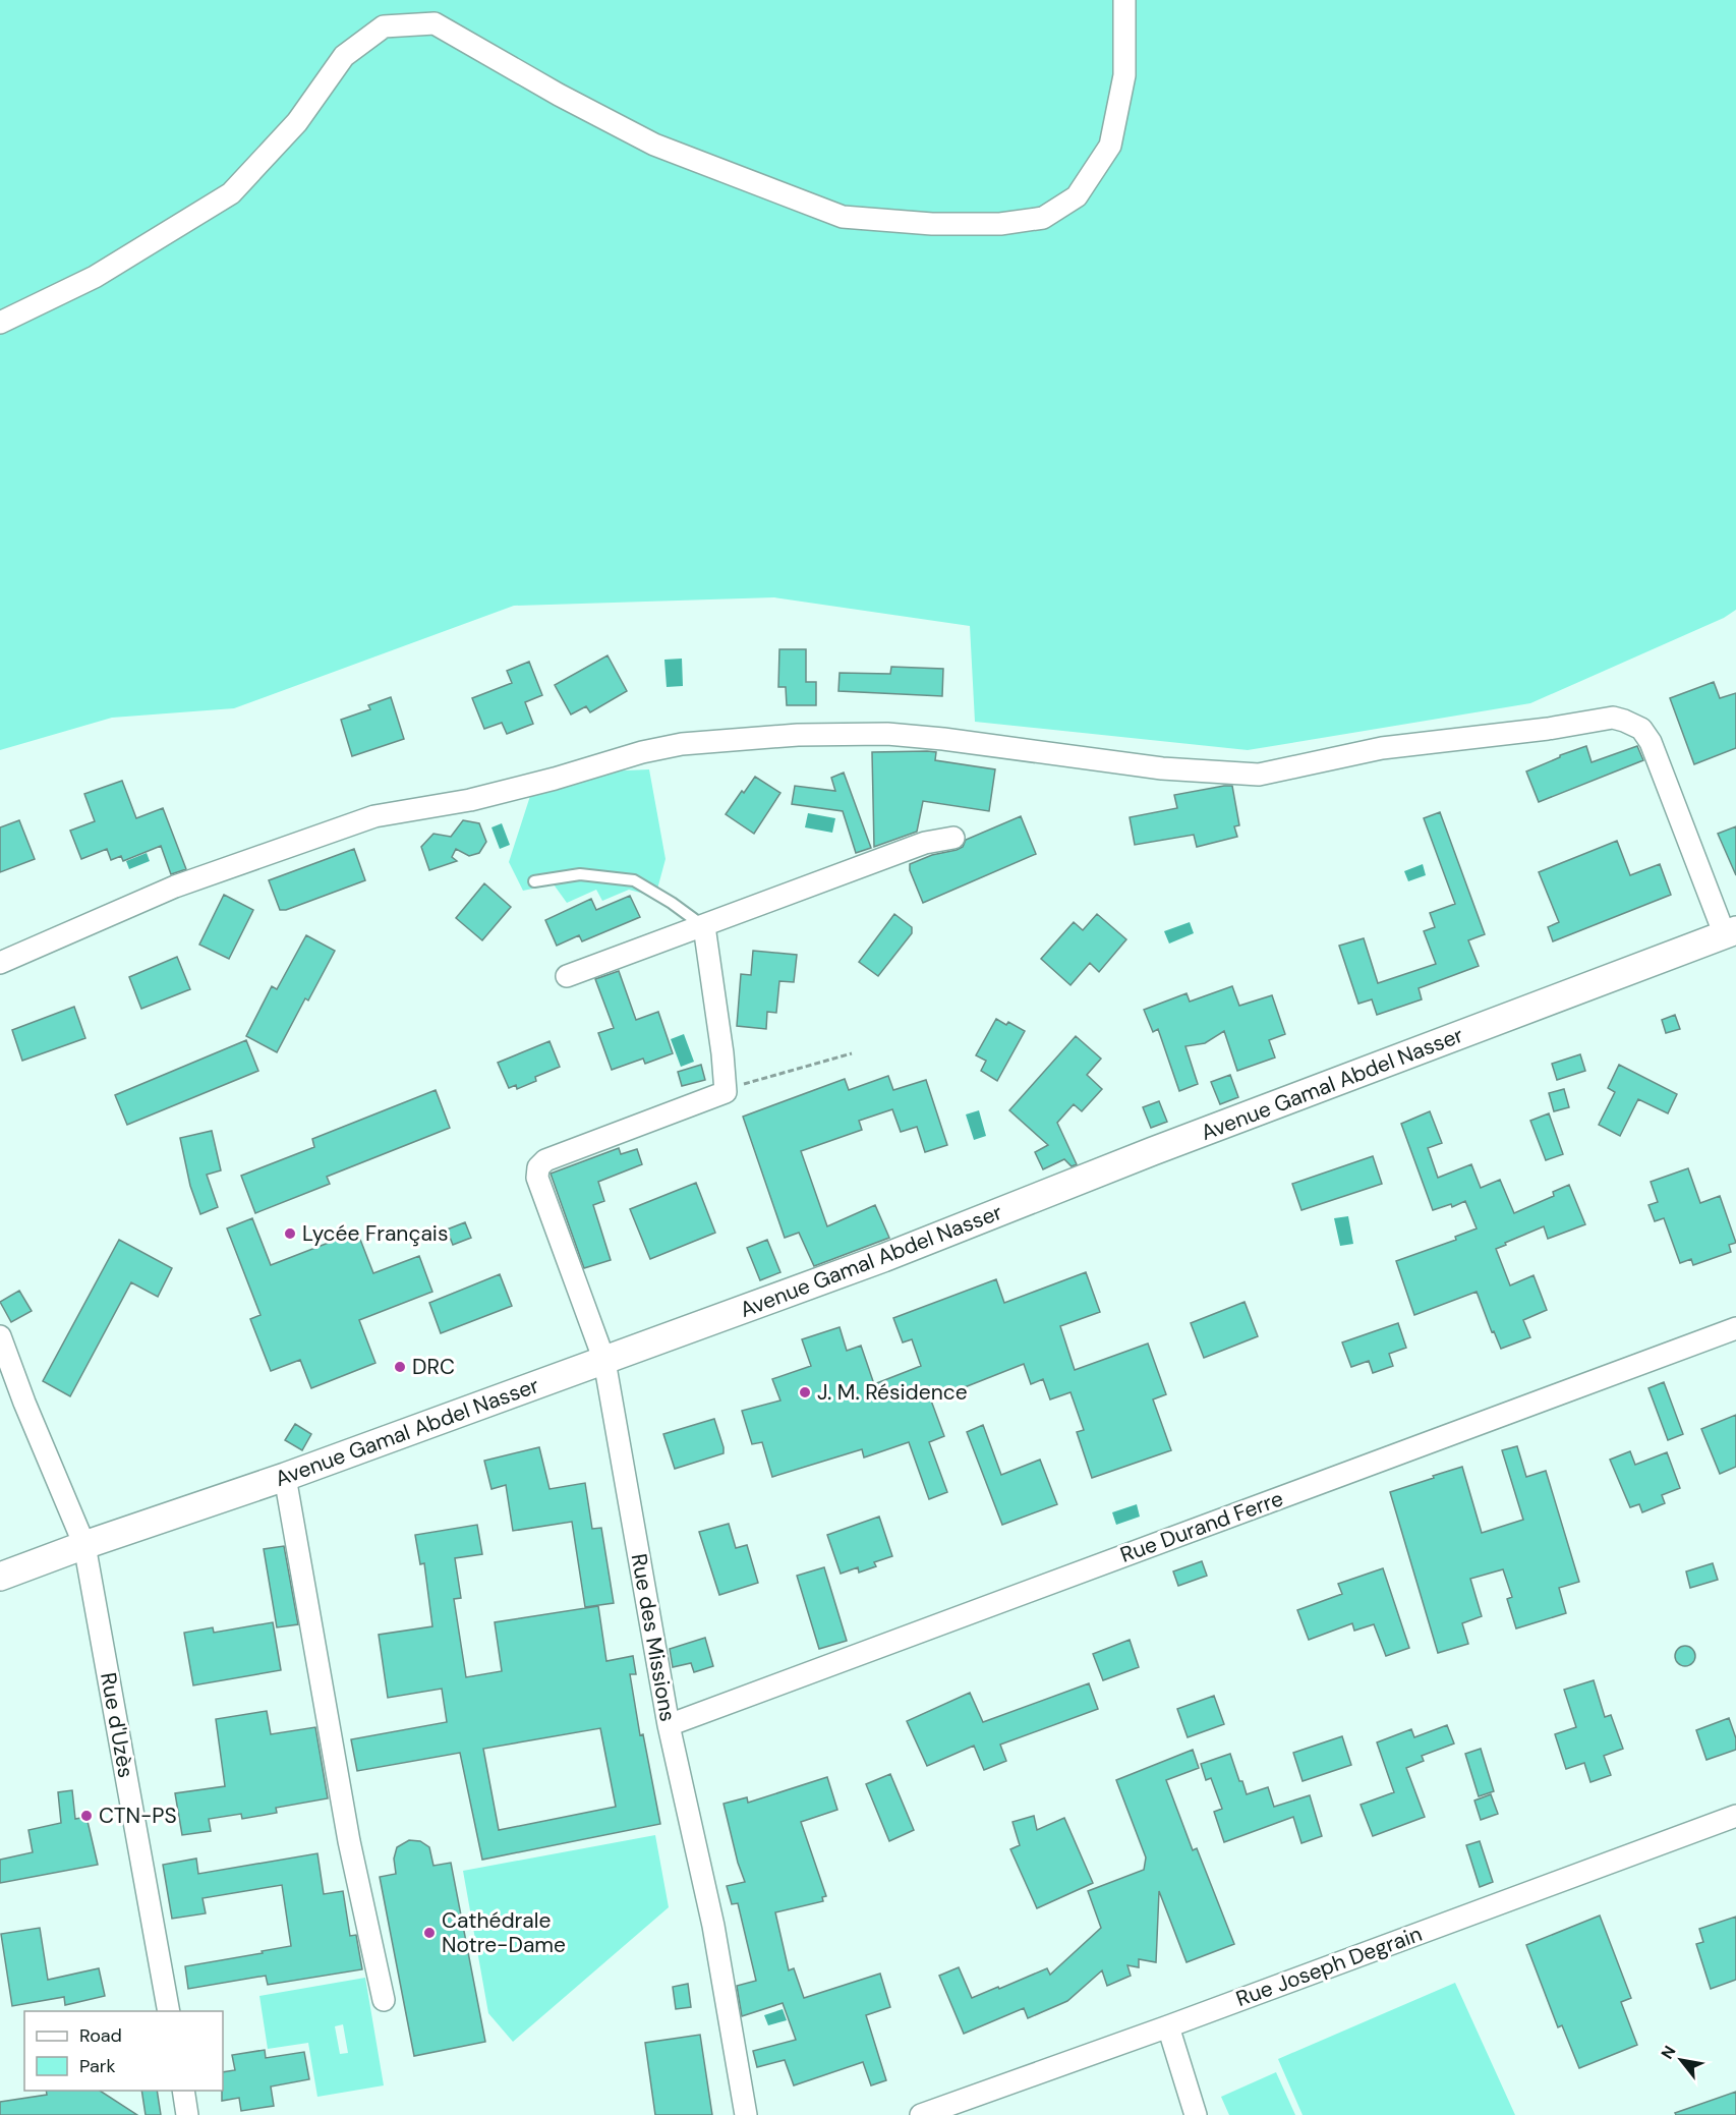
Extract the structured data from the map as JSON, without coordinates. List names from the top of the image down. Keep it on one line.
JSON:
{"streets":{"street":["Avenue Gamal Abdel Nasser","Rue Durand Ferre","Rue des Missions","Rue d'Uzès","Rue Joseph Degrain"]},"crossings":[["Avenue Gamal Abdel Nasser","Rue des Missions"],["Avenue Gamal Abdel Nasser","Rue d'Uzès"],["Rue Durand Ferre","Rue des Missions"]],"places":["Lycée Français","DRC","J. M. Résidence","CTN-PS","Cathédrale Notre-Dame"],"legend":["Road","Park"],"north":"top left"}
